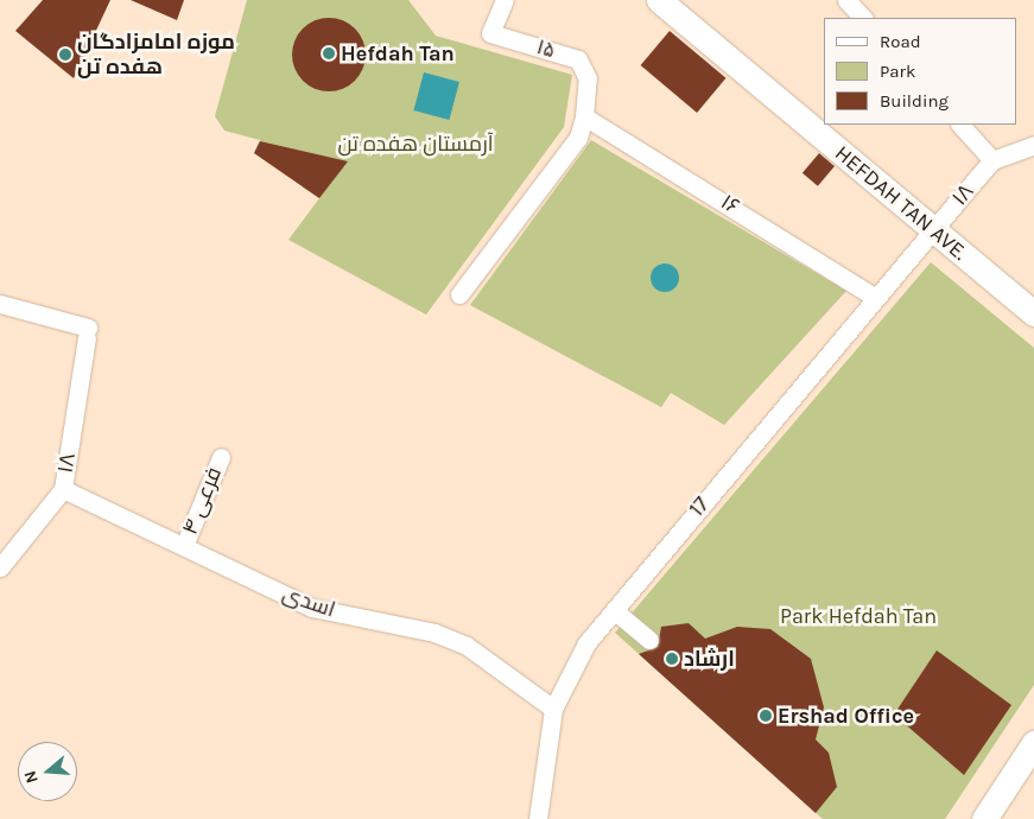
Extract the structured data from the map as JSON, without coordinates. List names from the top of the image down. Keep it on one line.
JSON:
{"streets":{"main road":["HEFDAH TAN AVE."],"street":["۱۵","۱۸","۱۶","فرعی ۴","17","اسدی"]},"crossings":[["۱۵","۱۶"],["۱۸","HEFDAH TAN AVE."],["۱۸","17"],["۱۸","اسدی"],["HEFDAH TAN AVE.","17"],["۱۶","17"],["فرعی ۴","اسدی"],["17","اسدی"]],"parks":["آرمستان هفده تن","Park Hefdah Tan"],"places":["Hefdah Tan","موزه امامزادگان هفده تن","ارشاد","Ershad Office"],"legend":["Road","Park","Building"],"north":"left"}
